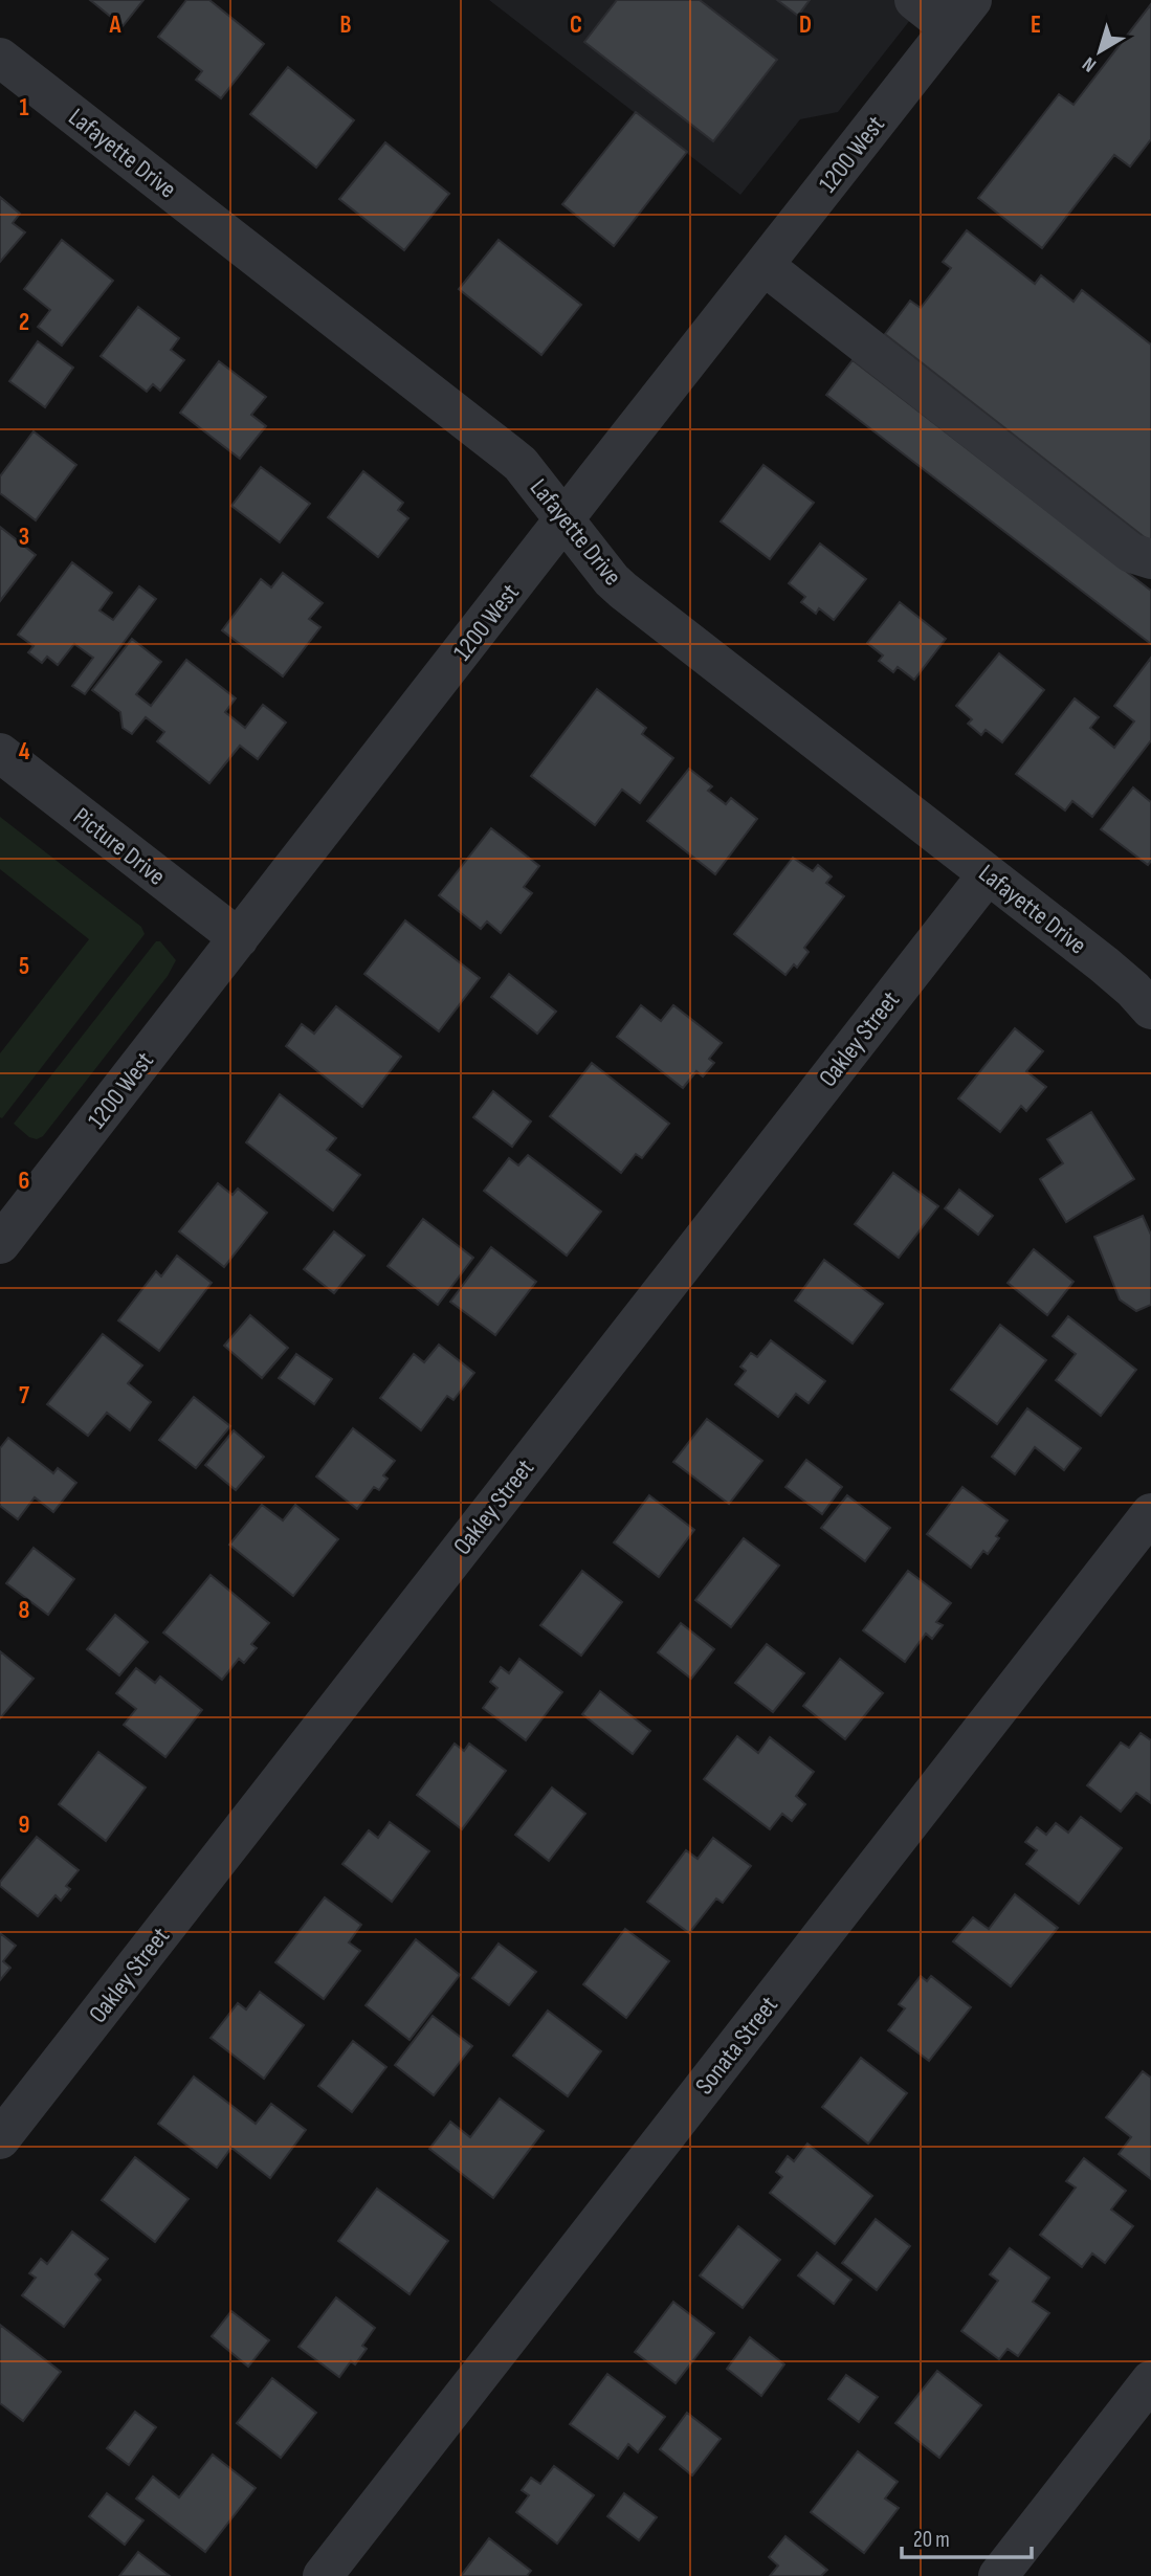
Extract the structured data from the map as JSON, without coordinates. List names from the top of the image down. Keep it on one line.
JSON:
{"streets":{"street":["Lafayette Drive","1200 West","Picture Drive","Oakley Street","Sonata Street"]},"crossings":[["Lafayette Drive","1200 West"],["Lafayette Drive","Oakley Street"],["1200 West","Picture Drive"]],"scale_bar":"20 m","north":"bottom left","grid":{"columns":["A","B","C","D","E"],"rows":["1","2","3","4","5","6","7","8","9"]}}
